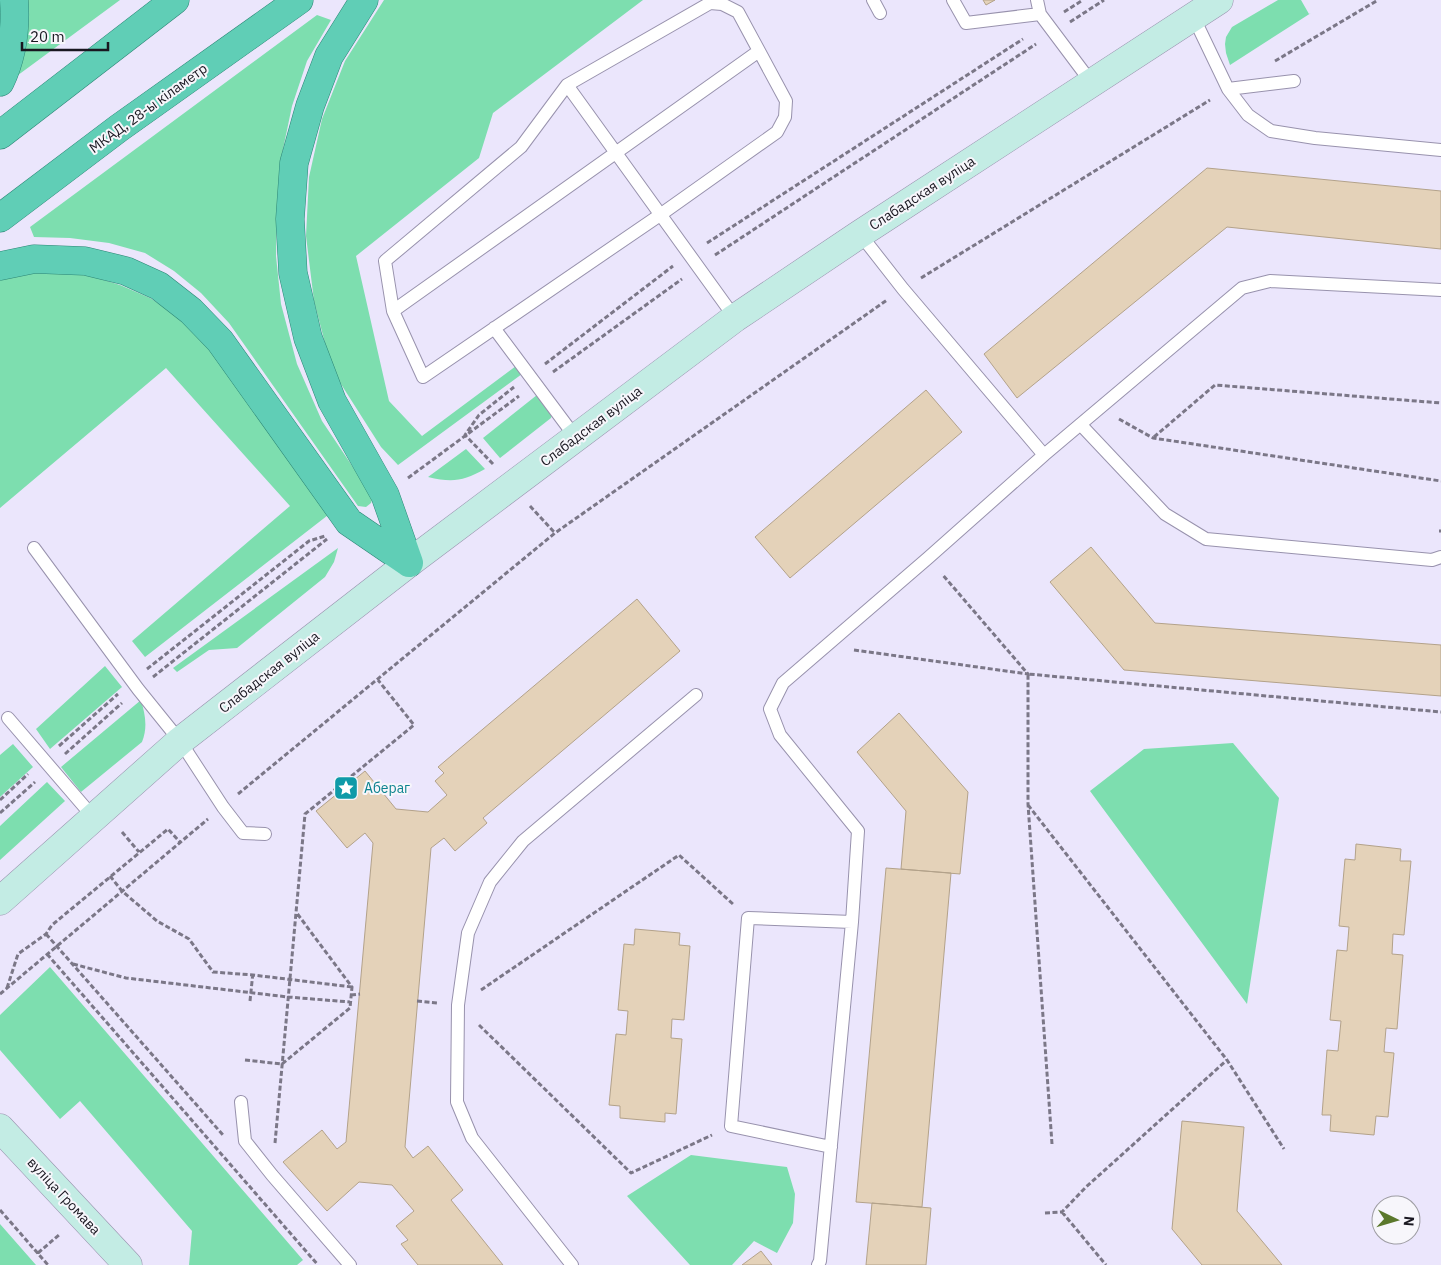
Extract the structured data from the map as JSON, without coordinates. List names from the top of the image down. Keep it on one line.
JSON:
{"streets":{"highway":["МКАД, 28-ы кіламетр"],"main road":["Слабадская вуліца","вуліца Громава"]},"places":{"place":["Абераг"]},"scale_bar":"20 m","north":"right"}
